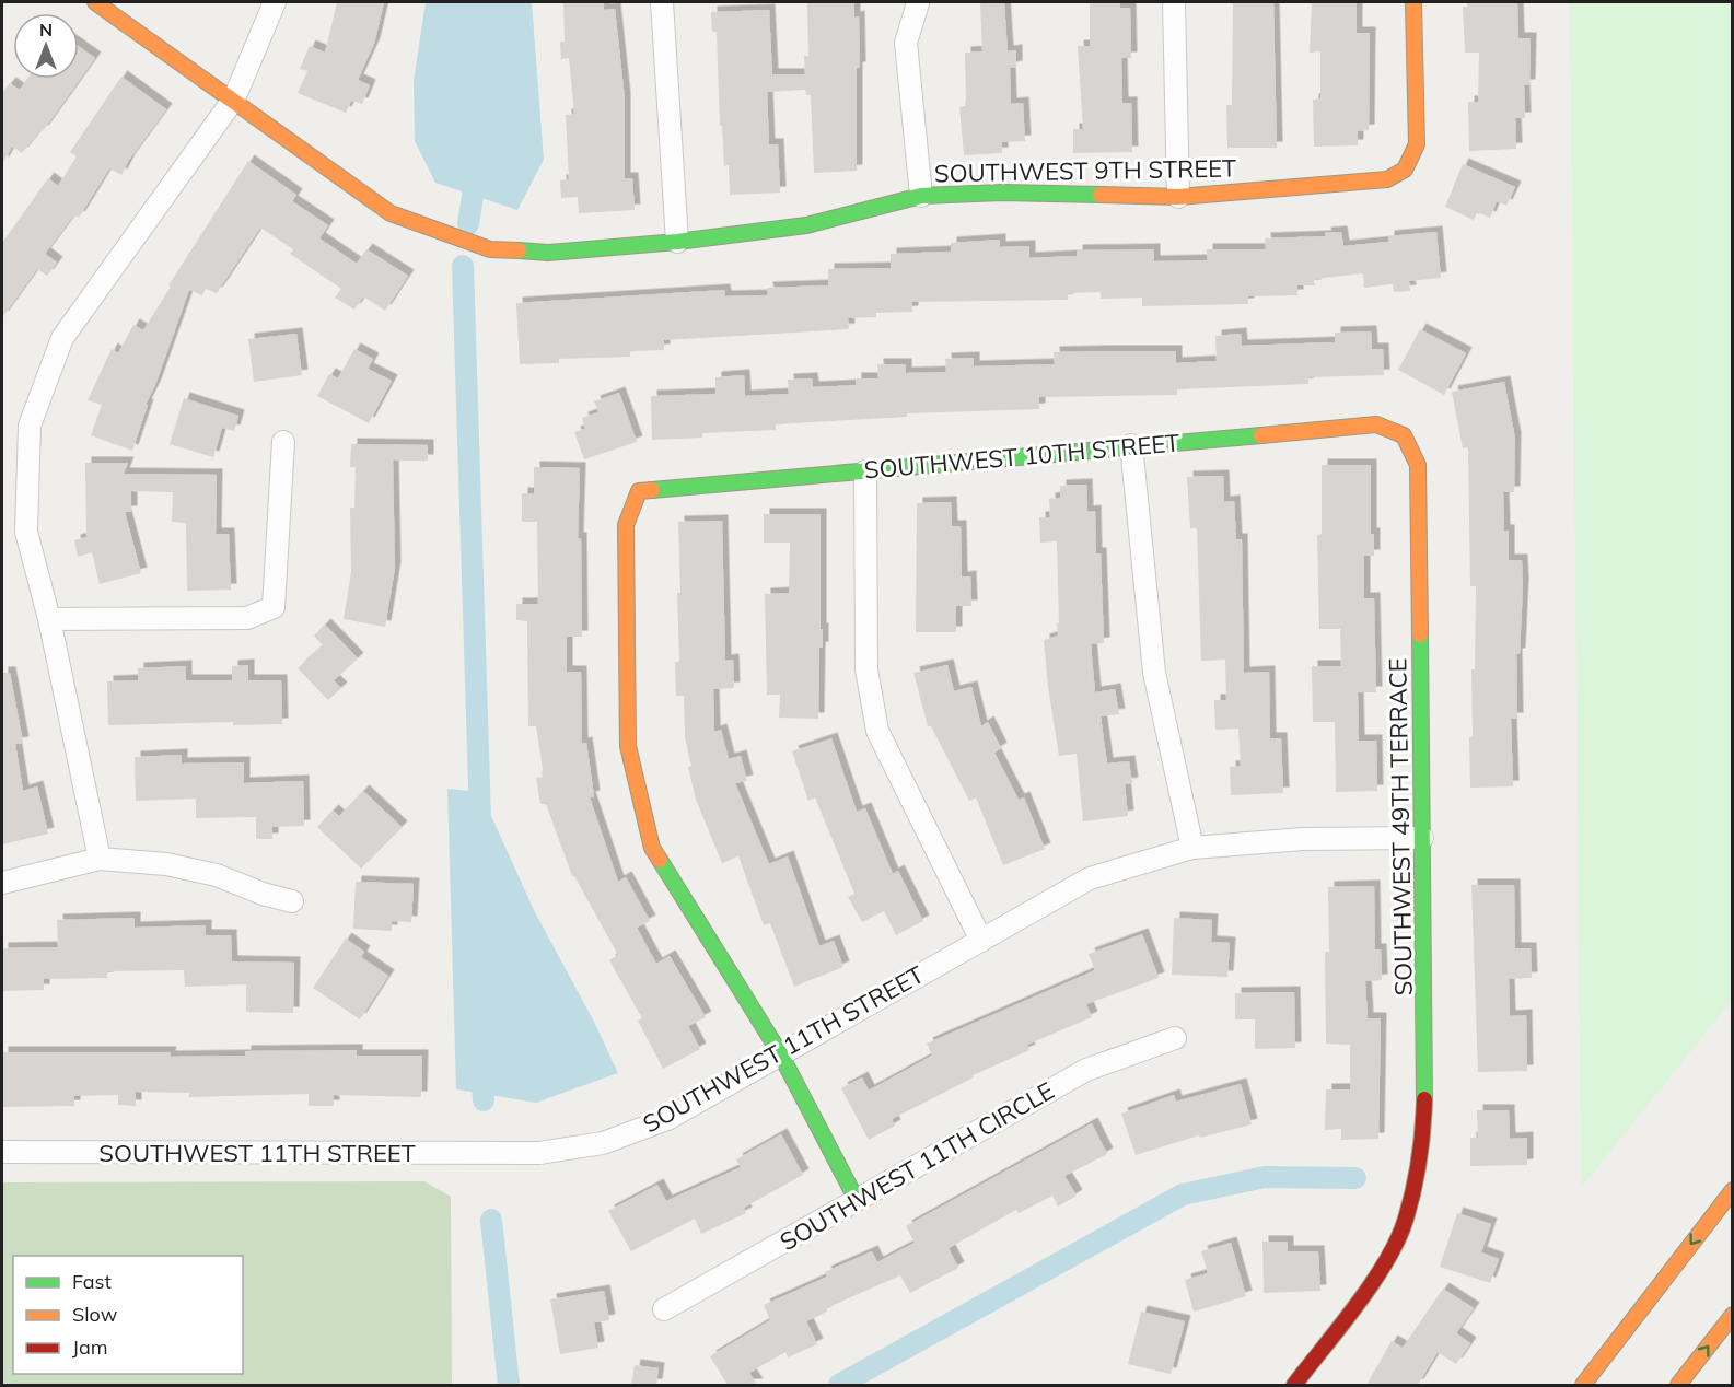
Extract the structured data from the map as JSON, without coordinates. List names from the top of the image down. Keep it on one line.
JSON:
{"streets":{"main road":["SOUTHWEST 9TH STREET","SOUTHWEST 10TH STREET","SOUTHWEST 49TH TERRACE"],"street":["SOUTHWEST 11TH STREET","SOUTHWEST 11TH CIRCLE"]},"crossings":[["SOUTHWEST 10TH STREET","SOUTHWEST 49TH TERRACE"],["SOUTHWEST 10TH STREET","SOUTHWEST 11TH STREET"],["SOUTHWEST 49TH TERRACE","SOUTHWEST 11TH STREET"]],"legend":["Fast","Slow","Jam"],"north":"top"}
